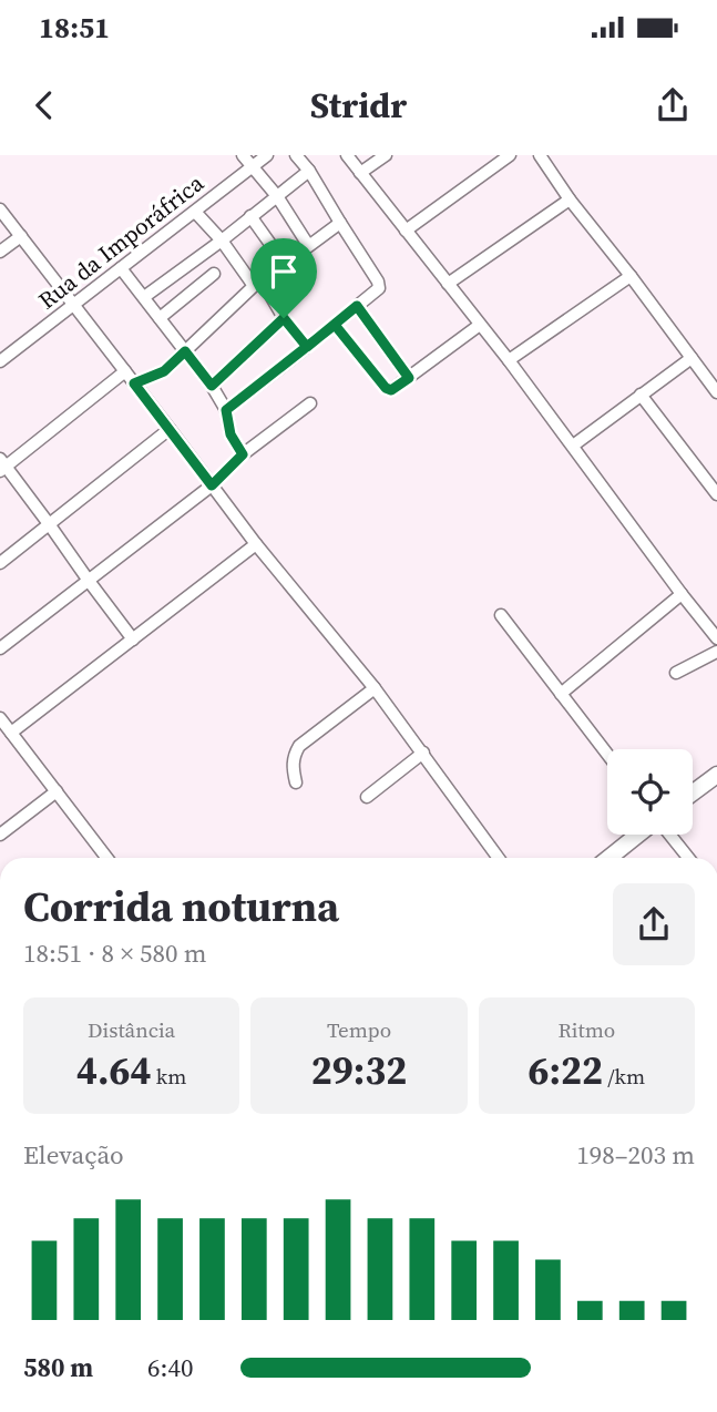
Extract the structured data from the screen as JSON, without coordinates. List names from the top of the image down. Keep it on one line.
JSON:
{"streets":{"street":["Rua da Imporáfrica"]},"page":{"status":"18:51","header":"Stridr","heading":["Corrida noturna","18:51 · 8 × 580 m"],"stats":[["Distância","4.64 km"],["Tempo","29:32"],["Ritmo","6:22 /km"]],"chart":["Elevação","198–203 m"],"list":[{"name":"580 m","note":"6:40"}]}}
